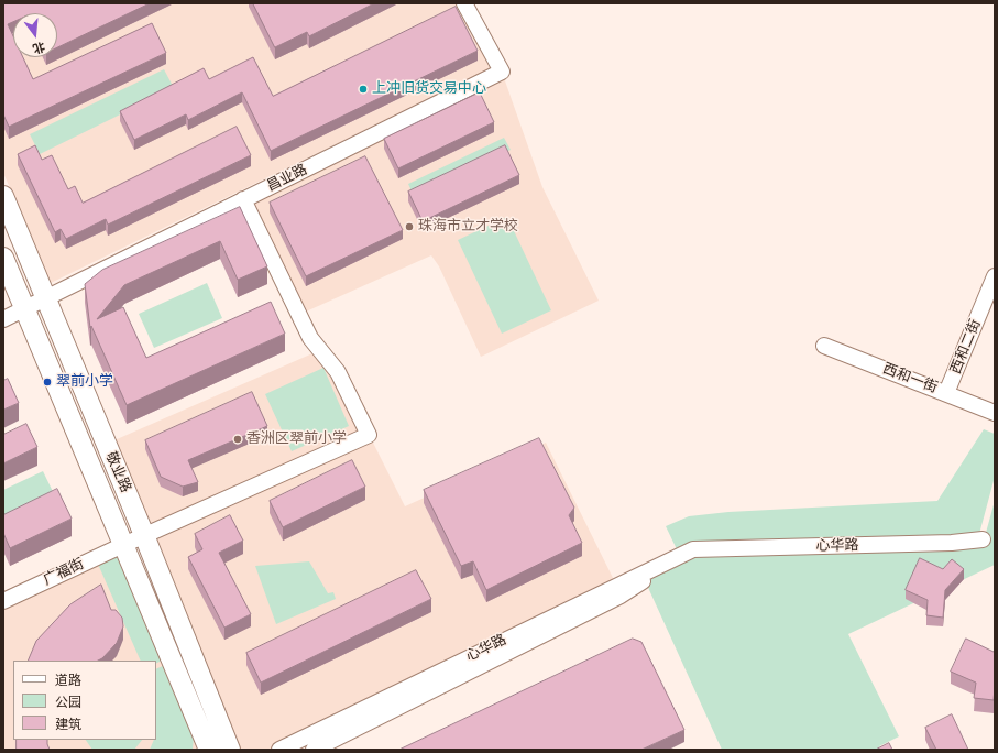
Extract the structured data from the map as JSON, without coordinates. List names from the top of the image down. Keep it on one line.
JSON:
{"streets":{"main road":["敬业路"],"street":["昌业路","西和二街","西和一街","心华路","广福街"]},"crossings":[["昌业路","敬业路"],["昌业路","广福街"],["西和二街","西和一街"],["敬业路","广福街"]],"places":["上冲旧货交易中心","珠海市立才学校","翠前小学","香洲区翠前小学"],"legend":["道路","公园","建筑"],"north":"bottom"}
